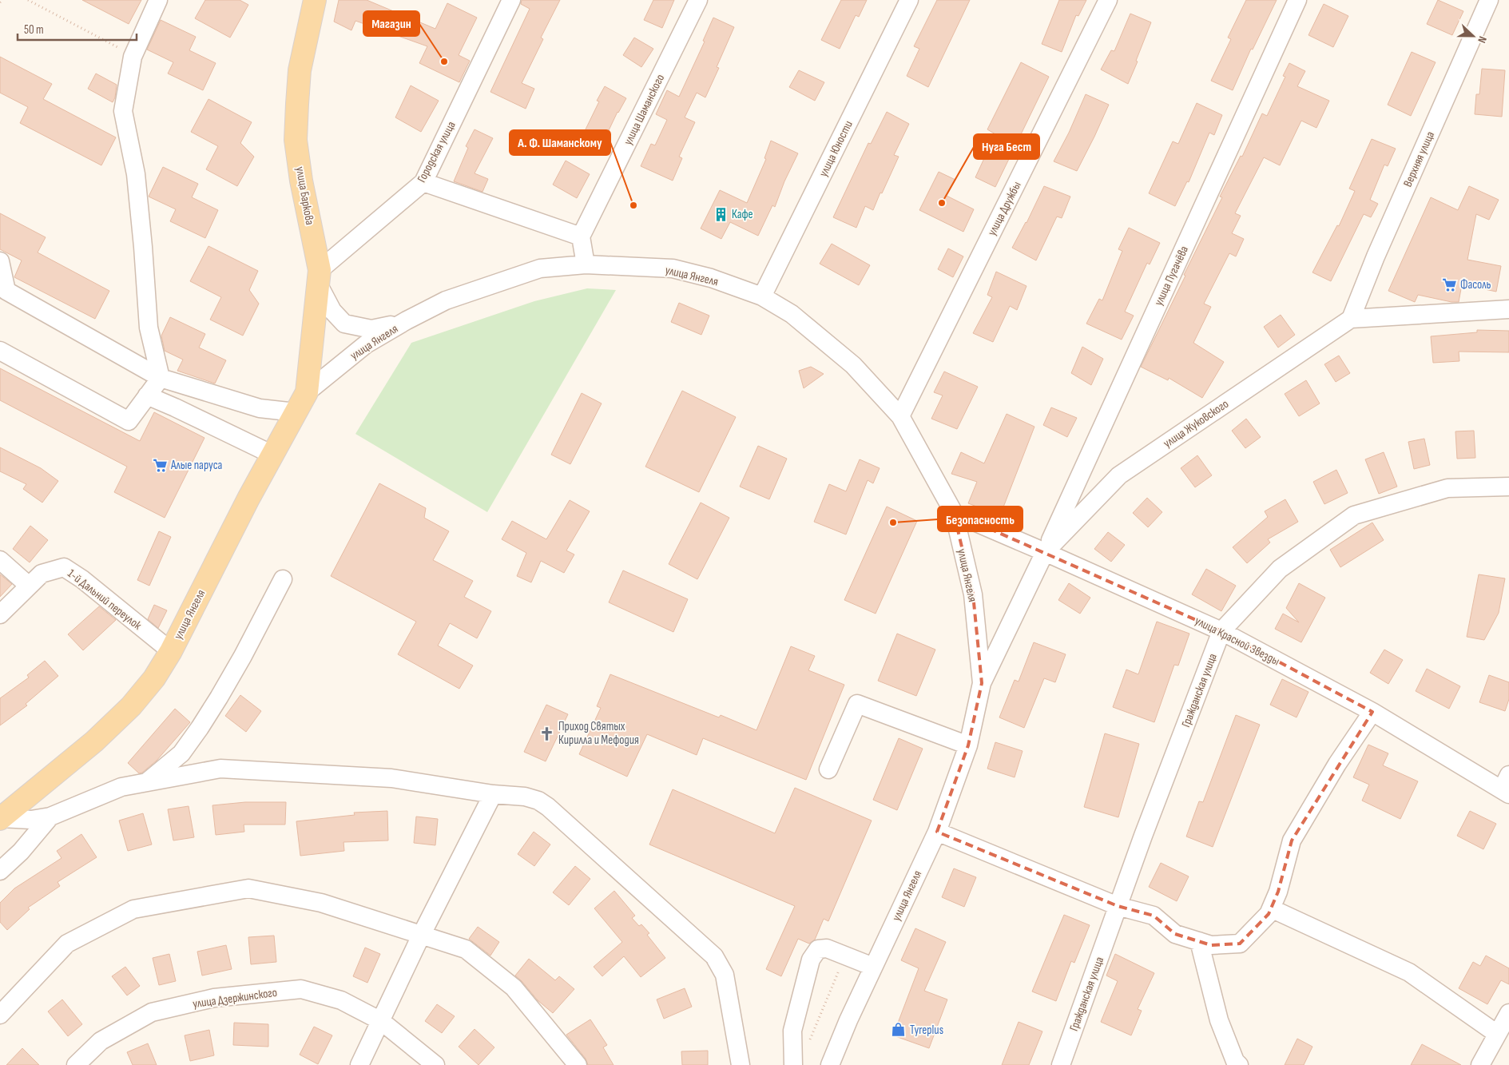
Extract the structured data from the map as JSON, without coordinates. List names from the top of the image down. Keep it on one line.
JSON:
{"streets":{"main road":["улица Баркова","улица Янгеля"],"street":["улица Шаманского","улица Юности","Городская улица","Верхняя улица","улица Дружбы","улица Пугачёва","улица Жуковского","1-й Дальний переулок","улица Красной Звезды","Гражданская улица","улица Дзержинского"]},"crossings":[["улица Юности","улица Янгеля"],["Городская улица","улица Баркова"],["Верхняя улица","улица Жуковского"],["улица Баркова","улица Янгеля"],["улица Дружбы","улица Янгеля"],["улица Янгеля","улица Жуковского"],["улица Янгеля","1-й Дальний переулок"],["улица Янгеля","улица Красной Звезды"],["улица Пугачёва","улица Жуковского"],["улица Пугачёва","улица Красной Звезды"],["улица Жуковского","улица Красной Звезды"],["улица Красной Звезды","Гражданская улица"]],"places":{"other":["Магазин","Нуга Бест","А. Ф. Шаманскому","Безопасность"],"building":["Кафе"],"supermarket":["Фасоль","Алые паруса"],"church":["Приход Святых Кирилла и Мефодия"],"shop":["Tyreplus"]},"scale_bar":"50 m","north":"right"}
